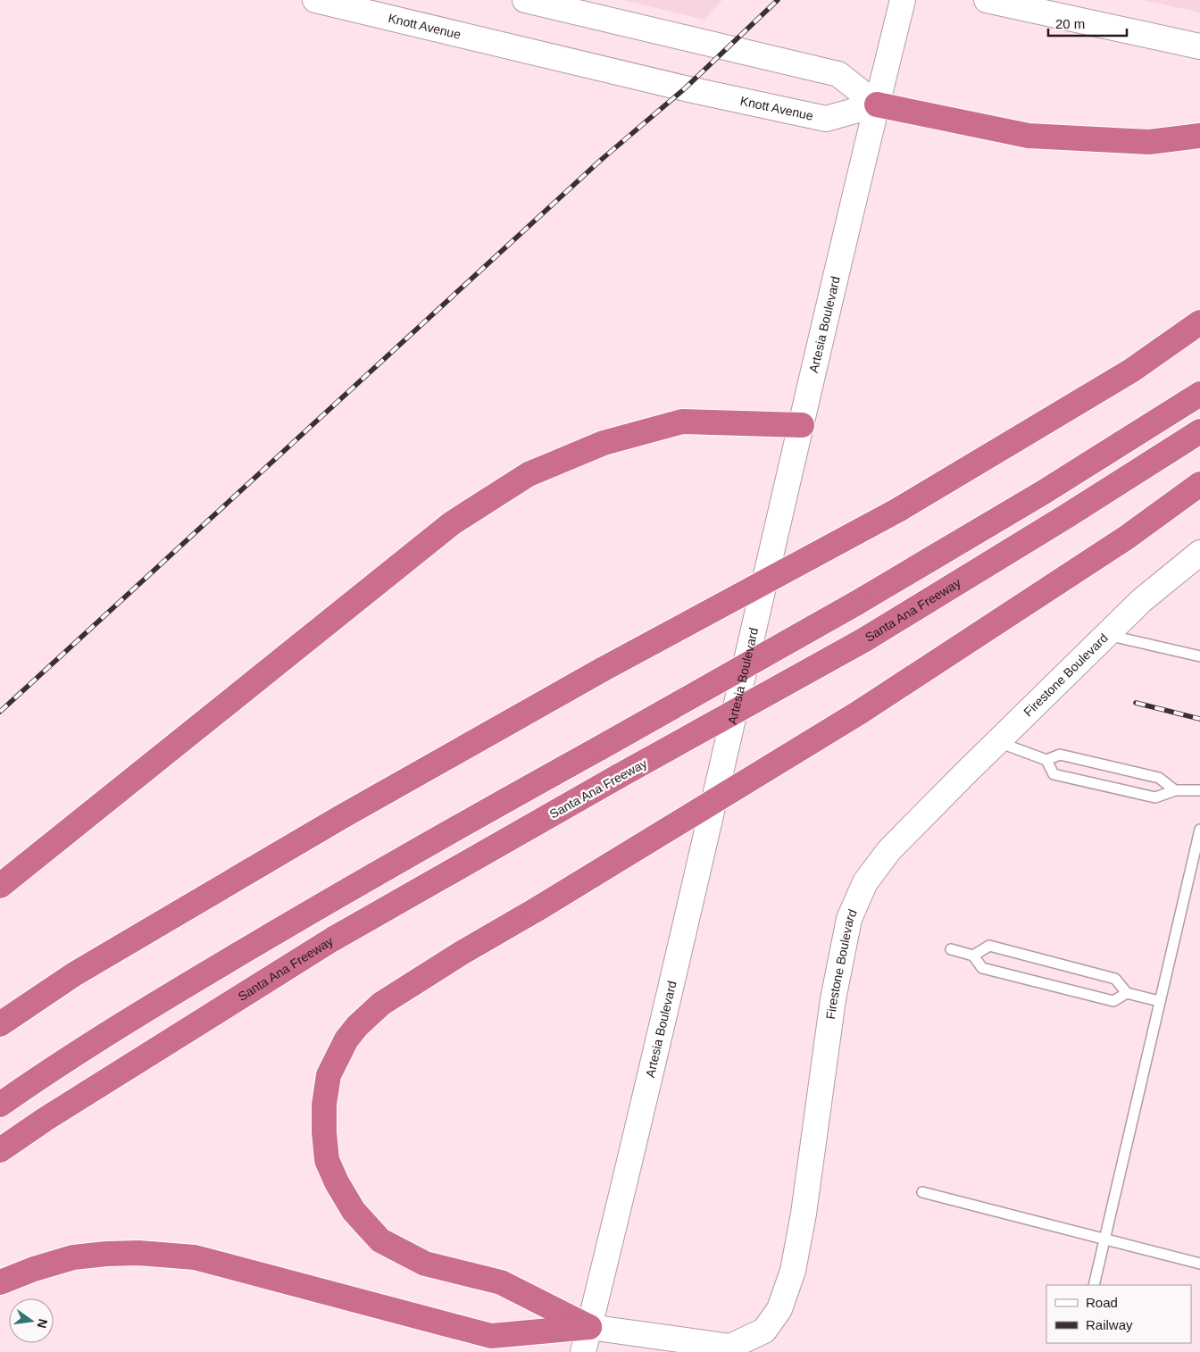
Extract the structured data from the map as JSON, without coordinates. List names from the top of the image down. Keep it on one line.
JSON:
{"streets":{"highway":["Santa Ana Freeway"],"main road":["Knott Avenue","Artesia Boulevard","Firestone Boulevard"]},"crossings":[["Knott Avenue","Artesia Boulevard"],["Artesia Boulevard","Firestone Boulevard"]],"legend":["Road","Railway"],"scale_bar":"20 m","north":"right"}
